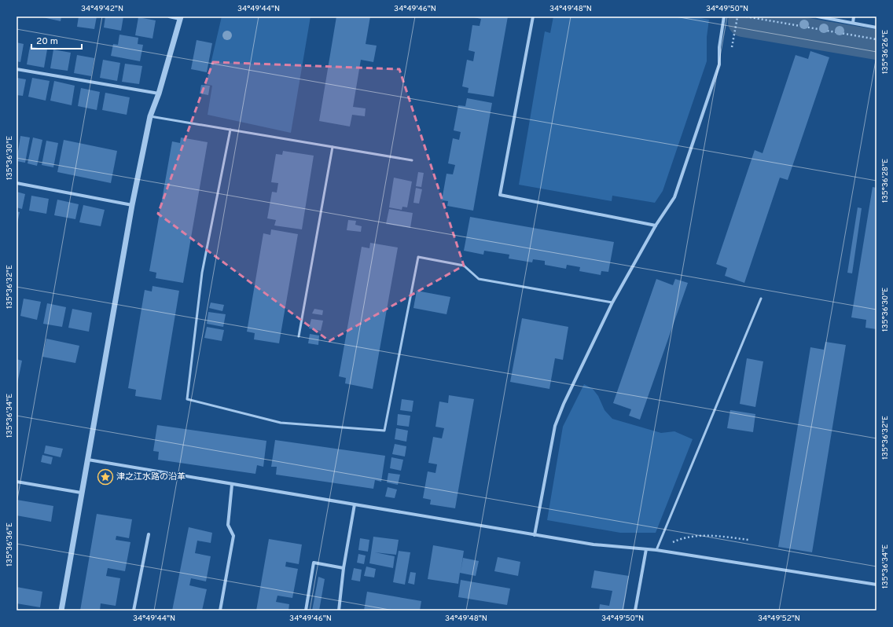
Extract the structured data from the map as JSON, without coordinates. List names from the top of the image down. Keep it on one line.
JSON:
{"places":{"place":["津之江水路の沿革"]},"scale_bar":"20 m","coordinates":["34°49'42\"N","34°49'44\"N","34°49'46\"N","34°49'48\"N","34°49'50\"N","135°36'26\"E","135°36'30\"E","135°36'28\"E","135°36'32\"E","135°36'34\"E","135°36'36\"E","34°49'52\"N"]}
